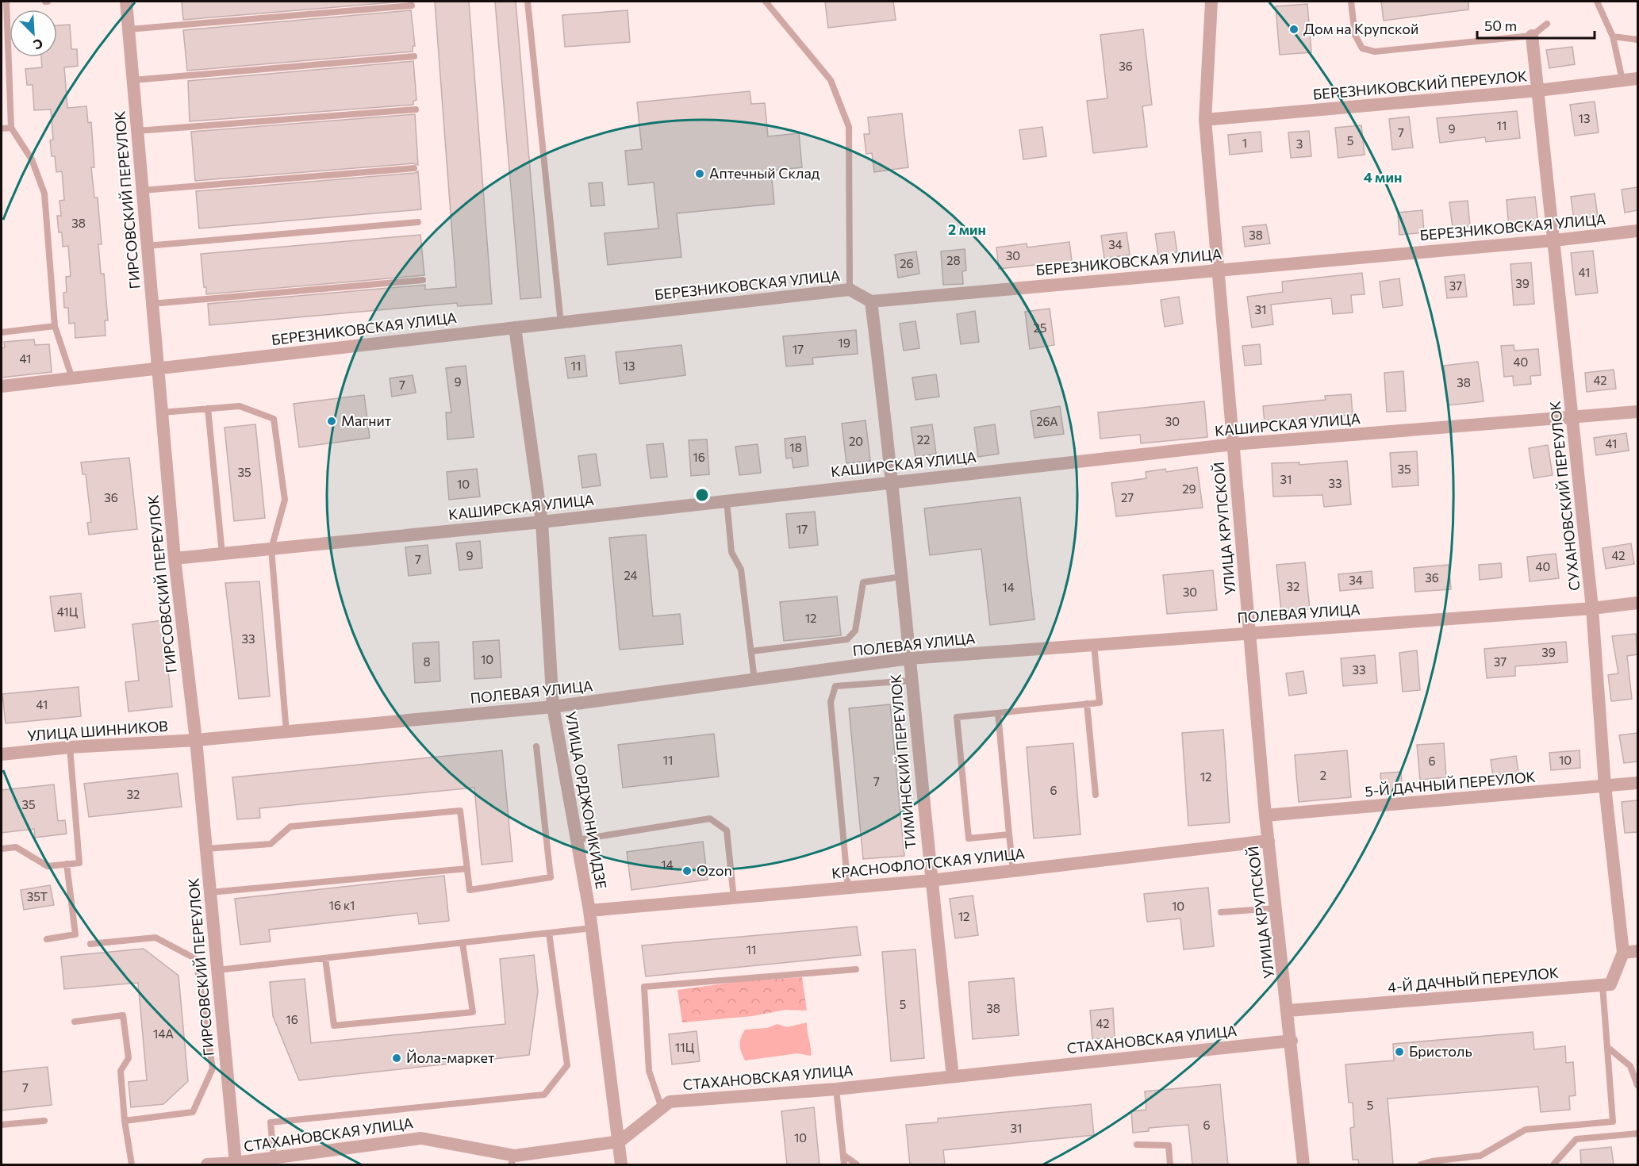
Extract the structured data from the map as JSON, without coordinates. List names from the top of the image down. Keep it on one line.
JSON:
{"streets":{"street":["БЕРЕЗНИКОВСКИЙ ПЕРЕУЛОК","ГИРСОВСКИЙ ПЕРЕУЛОК","БЕРЕЗНИКОВСКАЯ УЛИЦА","КАШИРСКАЯ УЛИЦА","СУХАНОВСКИЙ ПЕРЕУЛОК","УЛИЦА КРУПСКОЙ","ПОЛЕВАЯ УЛИЦА","УЛИЦА ШИННИКОВ","ТИМИНСКИЙ ПЕРЕУЛОК","5-Й ДАЧНЫЙ ПЕРЕУЛОК","УЛИЦА ОРДЖОНИКИДЗЕ","КРАСНОФЛОТСКАЯ УЛИЦА","4-Й ДАЧНЫЙ ПЕРЕУЛОК","СТАХАНОВСКАЯ УЛИЦА"]},"crossings":[["БЕРЕЗНИКОВСКИЙ ПЕРЕУЛОК","СУХАНОВСКИЙ ПЕРЕУЛОК"],["БЕРЕЗНИКОВСКИЙ ПЕРЕУЛОК","УЛИЦА КРУПСКОЙ"],["ГИРСОВСКИЙ ПЕРЕУЛОК","БЕРЕЗНИКОВСКАЯ УЛИЦА"],["ГИРСОВСКИЙ ПЕРЕУЛОК","КАШИРСКАЯ УЛИЦА"],["ГИРСОВСКИЙ ПЕРЕУЛОК","ПОЛЕВАЯ УЛИЦА"],["ГИРСОВСКИЙ ПЕРЕУЛОК","УЛИЦА ШИННИКОВ"],["ГИРСОВСКИЙ ПЕРЕУЛОК","СТАХАНОВСКАЯ УЛИЦА"],["БЕРЕЗНИКОВСКАЯ УЛИЦА","СУХАНОВСКИЙ ПЕРЕУЛОК"],["БЕРЕЗНИКОВСКАЯ УЛИЦА","УЛИЦА КРУПСКОЙ"],["БЕРЕЗНИКОВСКАЯ УЛИЦА","ТИМИНСКИЙ ПЕРЕУЛОК"],["БЕРЕЗНИКОВСКАЯ УЛИЦА","УЛИЦА ОРДЖОНИКИДЗЕ"],["КАШИРСКАЯ УЛИЦА","СУХАНОВСКИЙ ПЕРЕУЛОК"],["КАШИРСКАЯ УЛИЦА","УЛИЦА КРУПСКОЙ"],["КАШИРСКАЯ УЛИЦА","ТИМИНСКИЙ ПЕРЕУЛОК"],["КАШИРСКАЯ УЛИЦА","УЛИЦА ОРДЖОНИКИДЗЕ"],["СУХАНОВСКИЙ ПЕРЕУЛОК","ПОЛЕВАЯ УЛИЦА"],["СУХАНОВСКИЙ ПЕРЕУЛОК","5-Й ДАЧНЫЙ ПЕРЕУЛОК"],["УЛИЦА КРУПСКОЙ","ПОЛЕВАЯ УЛИЦА"],["УЛИЦА КРУПСКОЙ","5-Й ДАЧНЫЙ ПЕРЕУЛОК"],["УЛИЦА КРУПСКОЙ","КРАСНОФЛОТСКАЯ УЛИЦА"],["УЛИЦА КРУПСКОЙ","4-Й ДАЧНЫЙ ПЕРЕУЛОК"],["УЛИЦА КРУПСКОЙ","СТАХАНОВСКАЯ УЛИЦА"],["ПОЛЕВАЯ УЛИЦА","УЛИЦА ШИННИКОВ"],["ПОЛЕВАЯ УЛИЦА","ТИМИНСКИЙ ПЕРЕУЛОК"],["ПОЛЕВАЯ УЛИЦА","УЛИЦА ОРДЖОНИКИДЗЕ"],["ТИМИНСКИЙ ПЕРЕУЛОК","КРАСНОФЛОТСКАЯ УЛИЦА"],["ТИМИНСКИЙ ПЕРЕУЛОК","СТАХАНОВСКАЯ УЛИЦА"],["УЛИЦА ОРДЖОНИКИДЗЕ","КРАСНОФЛОТСКАЯ УЛИЦА"],["УЛИЦА ОРДЖОНИКИДЗЕ","СТАХАНОВСКАЯ УЛИЦА"]],"places":["Дом на Крупской","Аптечный Склад","Магнит","Ozon","Бристоль","Йола-маркет"],"house_numbers":["36","13","11","9","7","5","1","3","38","38","34","30","28","26","41","39","37","31","25","19","17","41","40","11","13","42","9","38","7","26А","30","22","20","41","18","16","35","35","31","33","10","29","36","27","17","9","42","7","40","24","36","34","32","14","30","41Ц","12","33","39","10","8","37","33","41","11","10","6","2","12","7","6","32","35","14","35Т","16 к1","10","12","11","5","38","16","42","14А","11Ц","7","5","6","31","10"],"scale_bar":"50 m","north":"bottom right","rings":["4 мин","2 мин"]}
